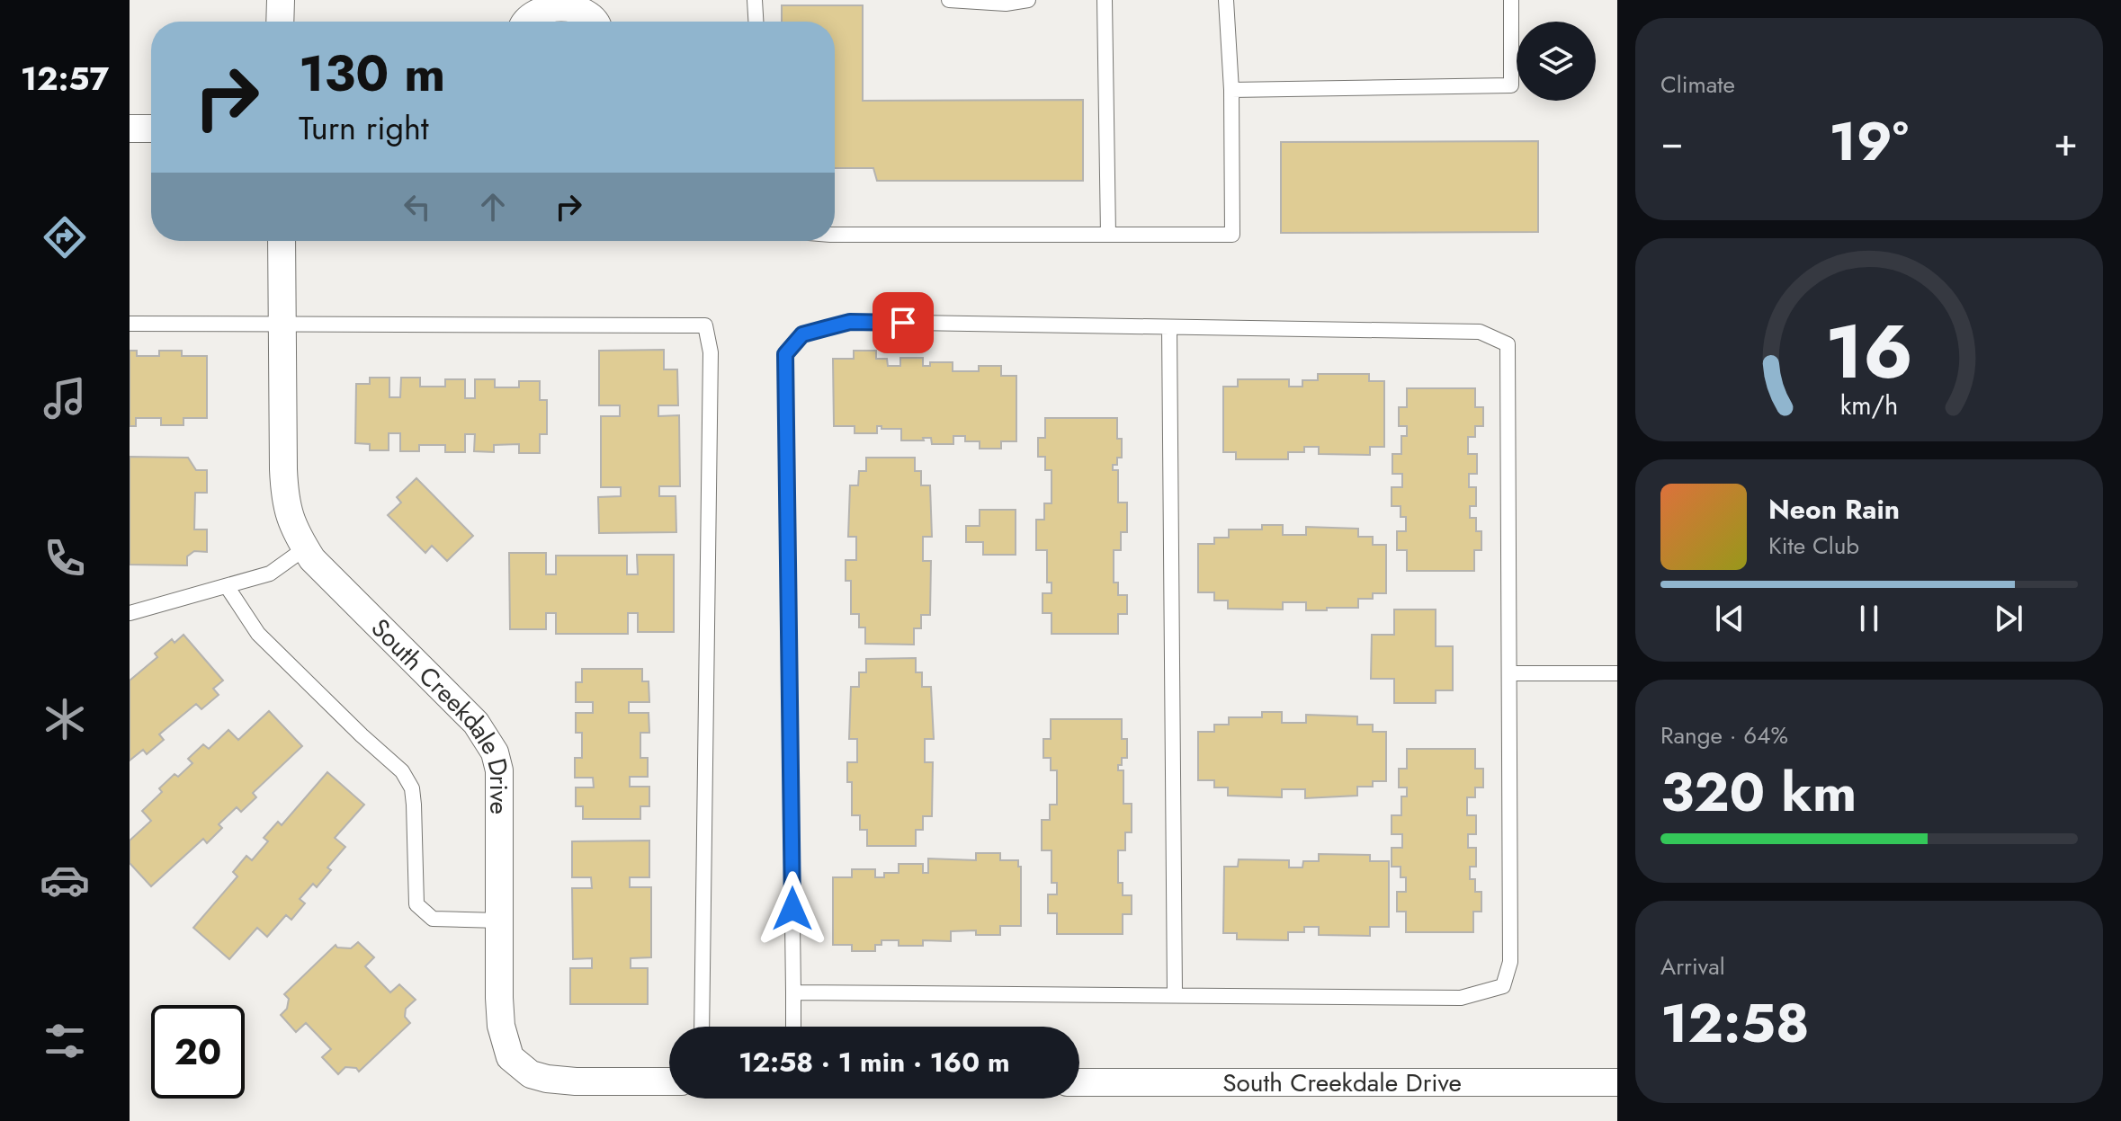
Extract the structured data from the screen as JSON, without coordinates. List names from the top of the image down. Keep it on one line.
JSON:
{"streets":{"street":["South Creekdale Drive"]},"page":{"tabs":"12:57","tile":["Climate",["Range · 64%","320 km"],["Arrival","12:58"]],"turn":["130 m","Turn right"],"heat":["−","19°","+"],"song":["Neon Rain","Kite Club"],"limit":"20","trip":"12:58 · 1 min · 160 m","gauge":["16","km/h"]}}
